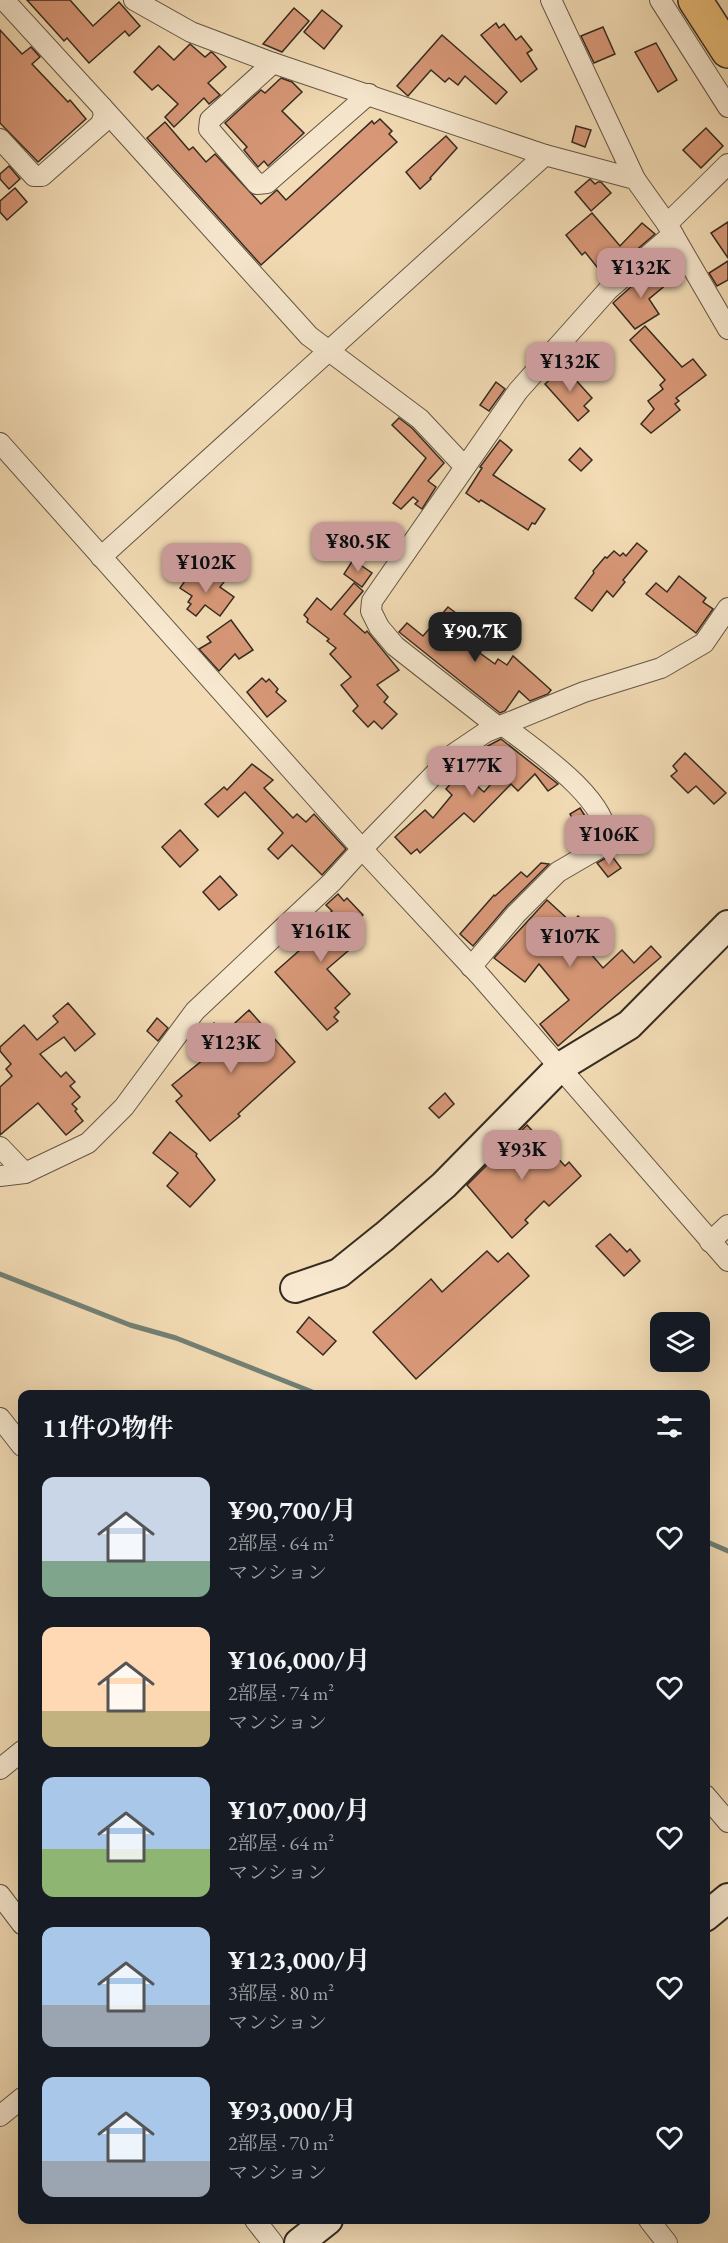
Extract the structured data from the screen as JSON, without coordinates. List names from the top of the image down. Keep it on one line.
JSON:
{"page":{"price":["¥132K","¥132K","¥80.5K","¥102K","¥90.7K","¥177K","¥106K","¥161K","¥107K","¥123K","¥93K"],"heading":"11件の物件","list":[{"name":"¥90,700/月","note":"2部屋 · 64 m² · マンション"},{"name":"¥106,000/月","note":"2部屋 · 74 m² · マンション"},{"name":"¥107,000/月","note":"2部屋 · 64 m² · マンション"},{"name":"¥123,000/月","note":"3部屋 · 80 m² · マンション"},{"name":"¥93,000/月","note":"2部屋 · 70 m² · マンション"}]}}
